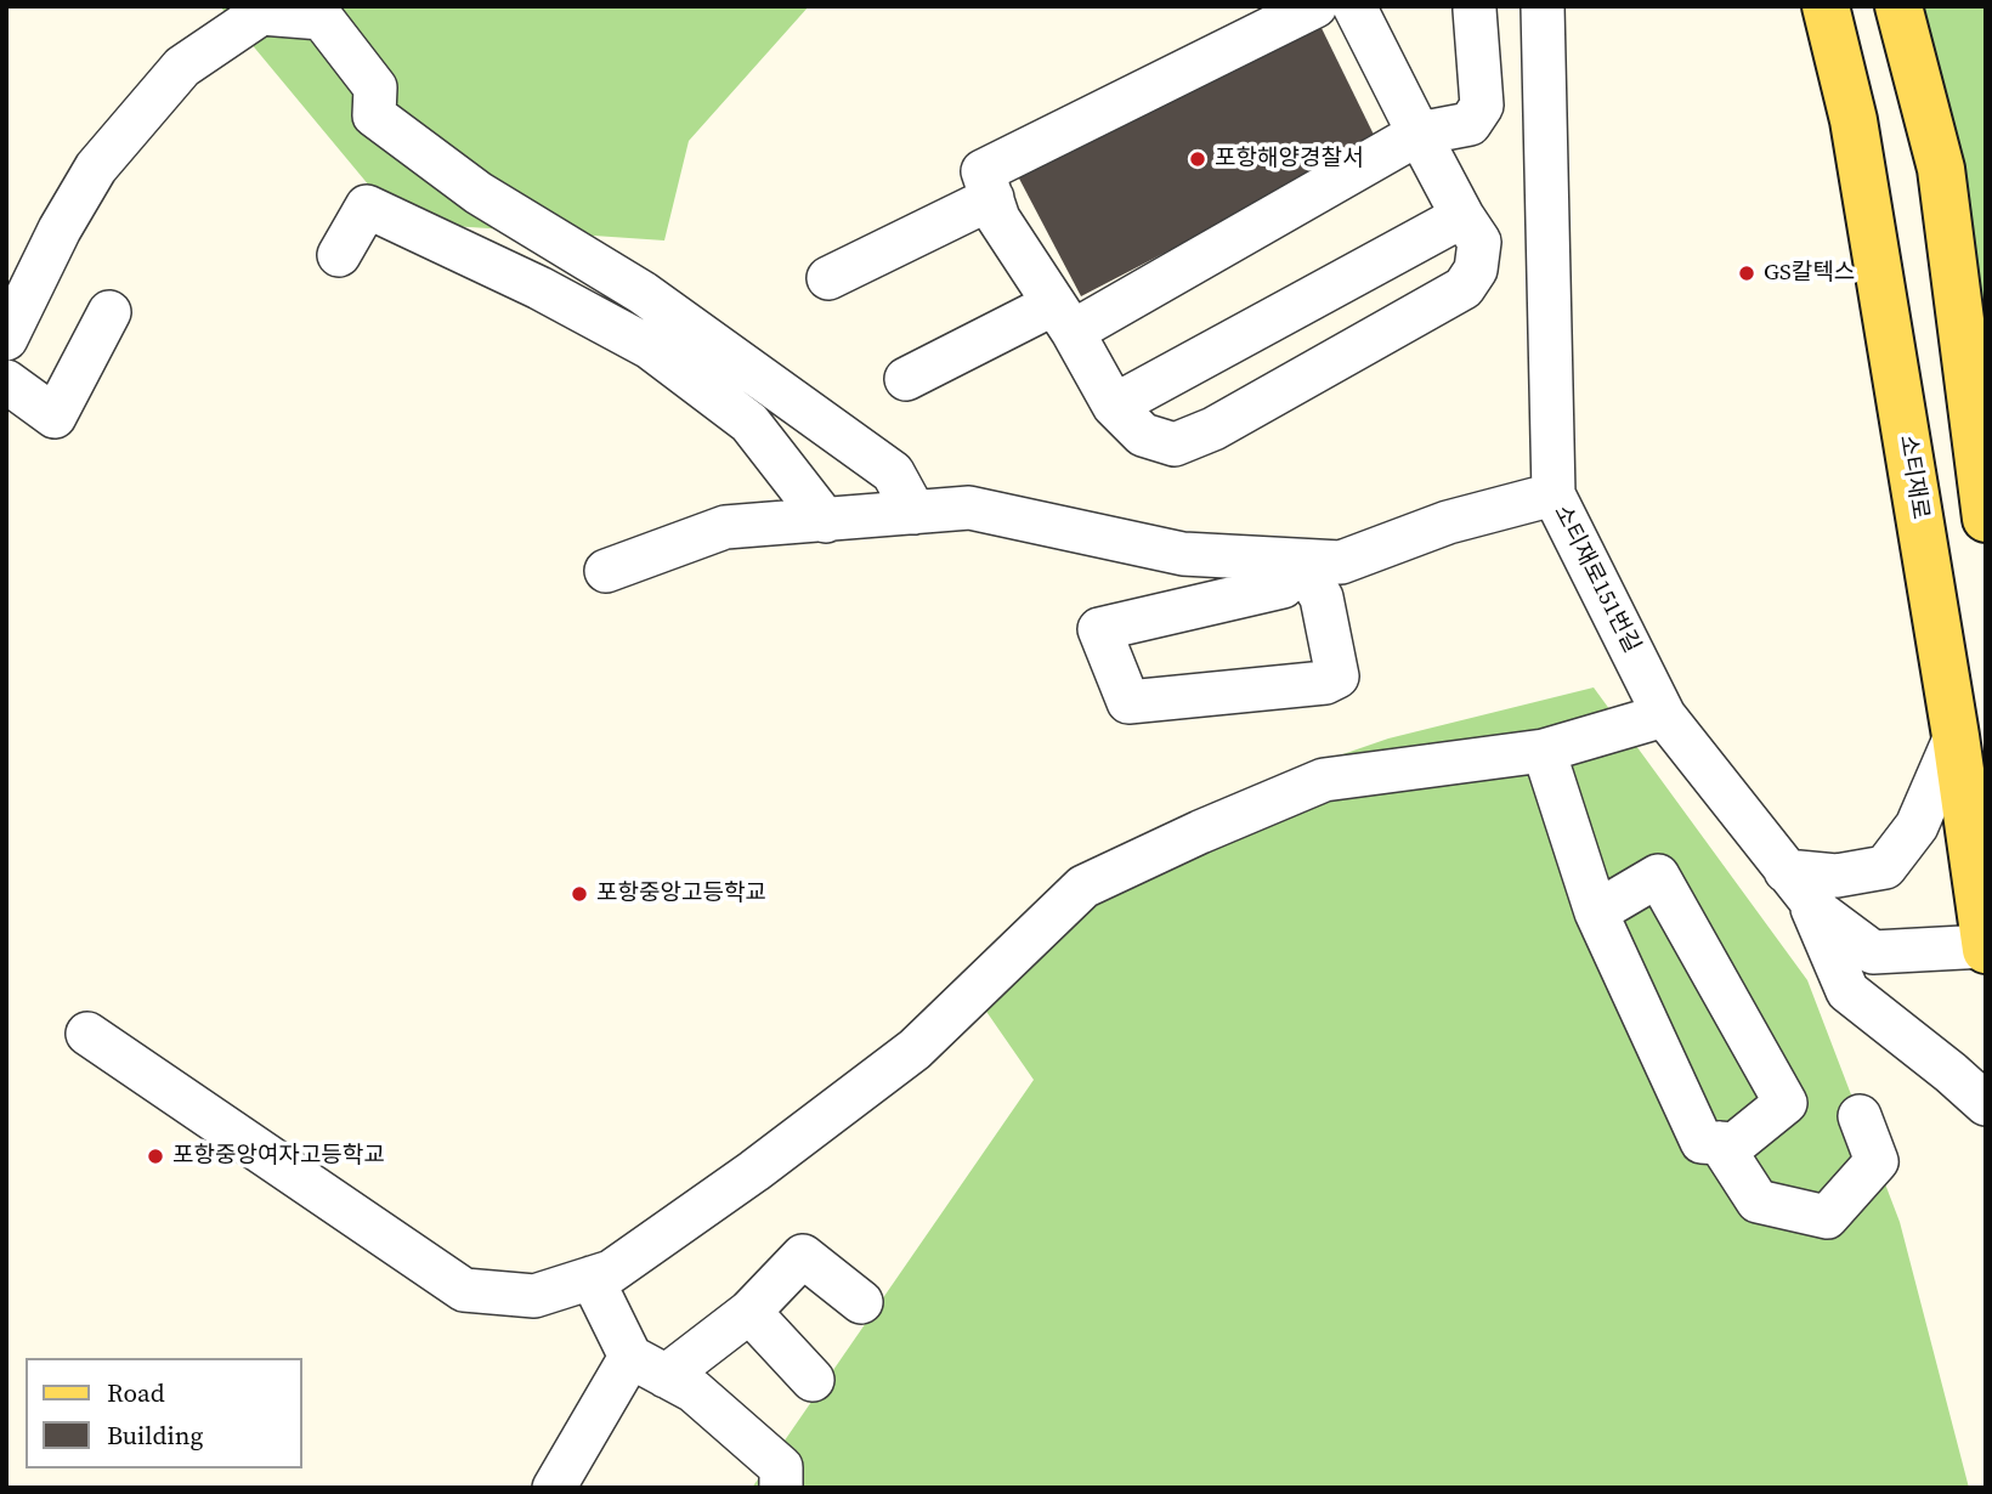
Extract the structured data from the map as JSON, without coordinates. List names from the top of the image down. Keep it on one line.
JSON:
{"streets":{"main road":["소티재로"],"lane":["소티재로151번길"]},"crossings":[["소티재로","소티재로151번길"]],"places":["포항해양경찰서","GS칼텍스","포항중앙고등학교","포항중앙여자고등학교"],"legend":["Road","Building"]}
